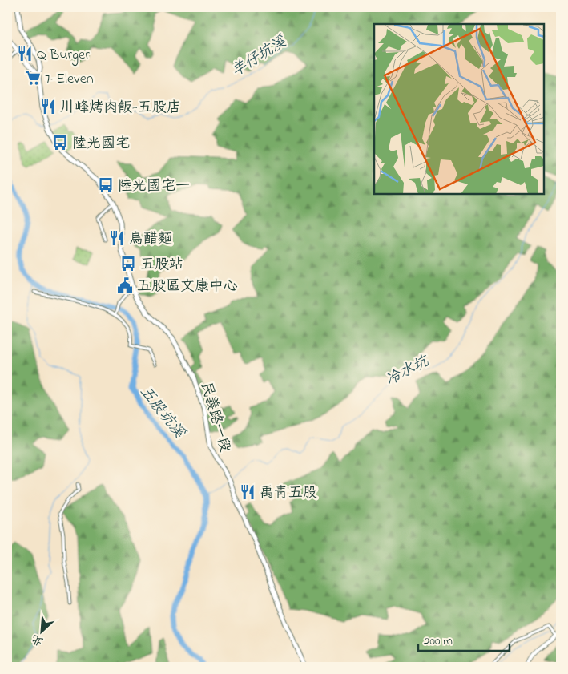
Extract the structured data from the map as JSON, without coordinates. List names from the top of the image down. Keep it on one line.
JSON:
{"streets":{"main road":["民義路一段"]},"water":["羊仔坑溪","冷水坑","五股坑溪"],"places":{"restaurant":["Q Burger","川峰烤肉飯-五股店","烏醋麵","禹青五股"],"supermarket":["7-Eleven"],"bus stop":["陸光國宅","陸光國宅一","五股站"],"public building":["五股區文康中心"]},"scale_bar":"200 m","north":"bottom left"}
